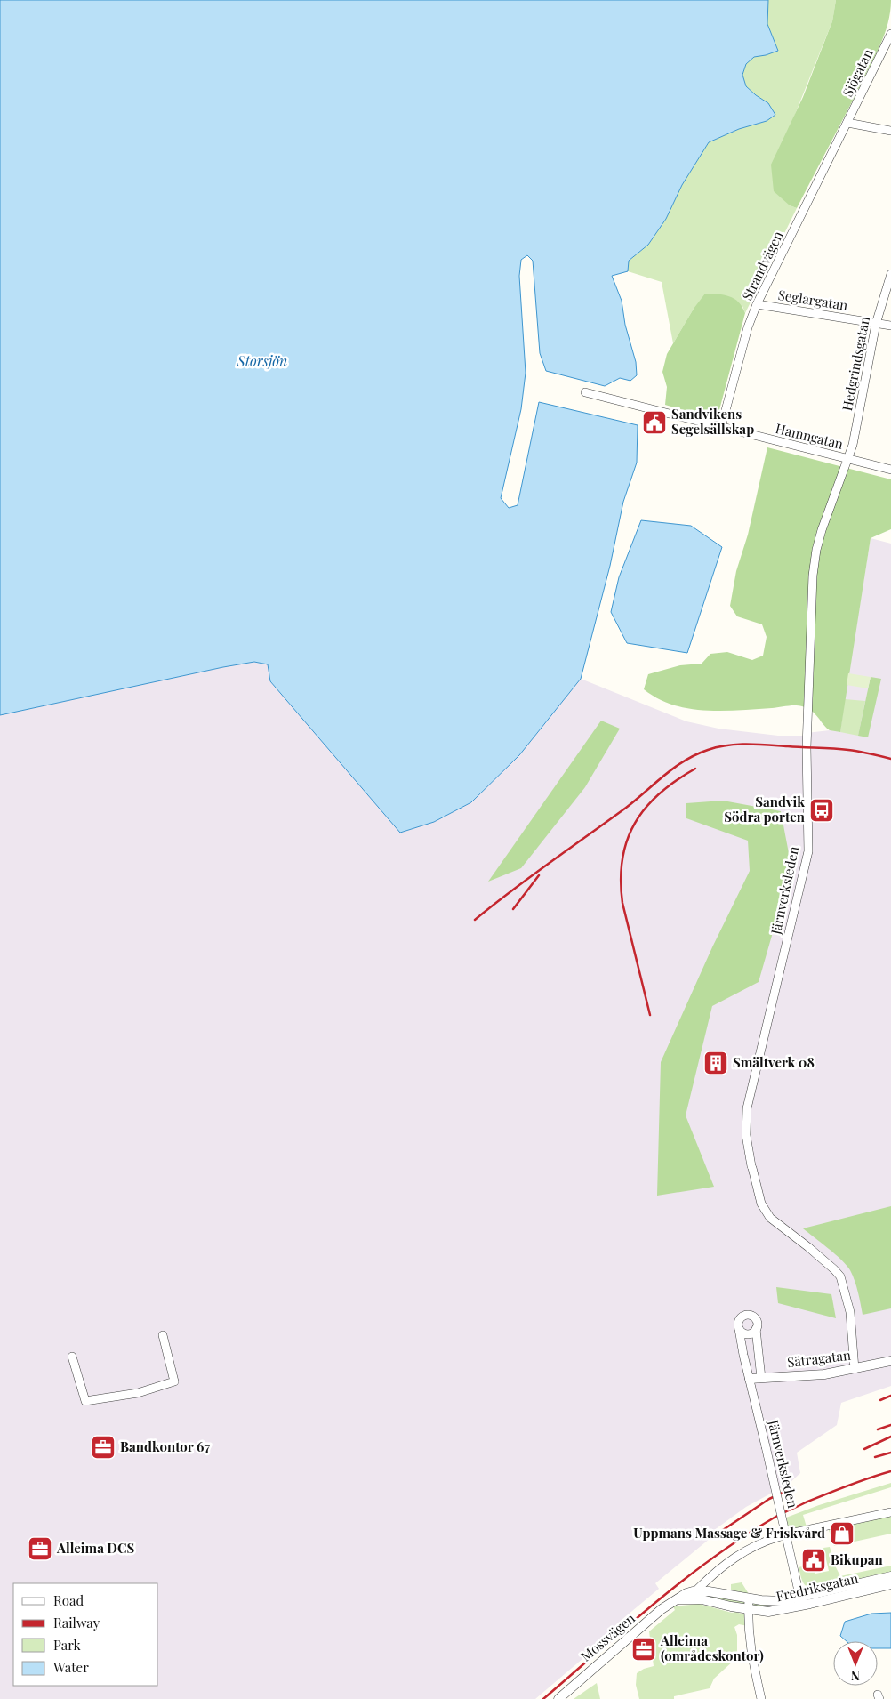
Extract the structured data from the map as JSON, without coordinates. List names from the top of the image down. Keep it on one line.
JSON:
{"streets":{"street":["Sjögatan","Strandvägen","Seglargatan","Hedgrindsgatan","Hamngatan","Järnverksleden","Sätragatan","Fredriksgatan","Mossvägen"]},"crossings":[["Sjögatan","Strandvägen"],["Strandvägen","Seglargatan"],["Strandvägen","Hamngatan"],["Seglargatan","Hedgrindsgatan"],["Hedgrindsgatan","Hamngatan"],["Hedgrindsgatan","Järnverksleden"],["Järnverksleden","Sätragatan"],["Järnverksleden","Fredriksgatan"],["Fredriksgatan","Mossvägen"]],"water":["Storsjön"],"places":{"public building":["Sandvikens Segelsällskap","Bikupan"],"bus stop":["Sandvik Södra porten"],"building":["Smältverk 08"],"office":["Bandkontor 67","Alleima DCS","Alleima (områdeskontor)"],"shop":["Uppmans Massage & Friskvård"]},"legend":["Road","Railway","Park","Water"],"north":"bottom"}
